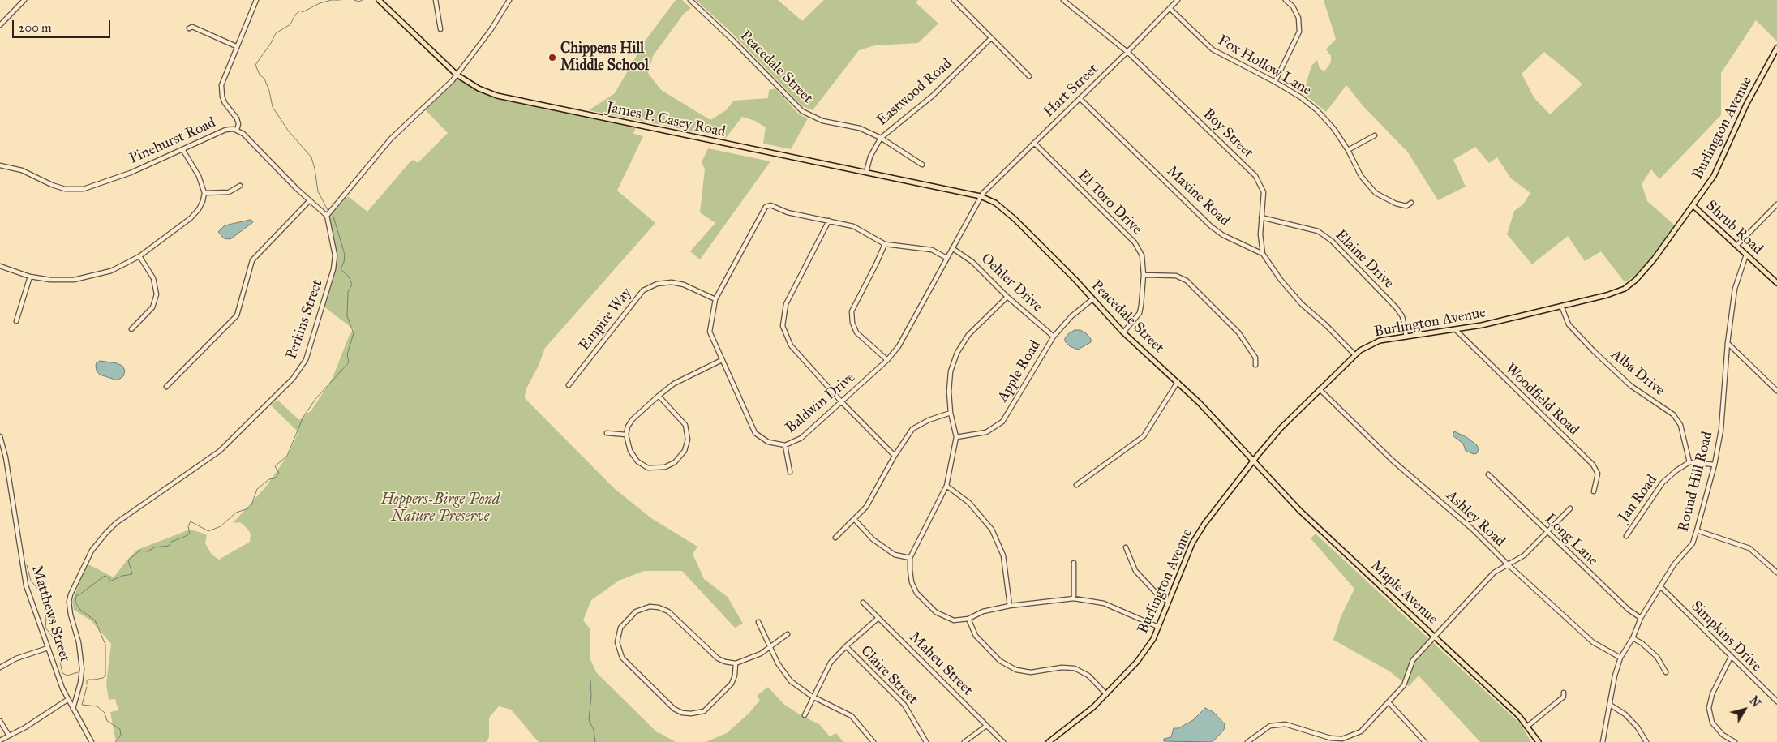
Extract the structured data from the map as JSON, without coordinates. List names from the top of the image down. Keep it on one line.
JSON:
{"streets":{"main road":["Peacedale Street","James P. Casey Road","Burlington Avenue","Shrub Road","Maple Avenue"],"street":["Fox Hollow Lane","Hart Street","Eastwood Road","Boy Street","Pinehurst Road","Maxine Road","El Toro Drive","Elaine Drive","Oehler Drive","Perkins Street","Empire Way","Apple Road","Alba Drive","Woodfield Road","Baldwin Drive","Round Hill Road","Jan Road","Ashley Road","Long Lane","Matthews Street","Simpkins Drive","Maheu Street","Claire Street"]},"crossings":[["Fox Hollow Lane","Hart Street"],["Peacedale Street","Hart Street"],["Peacedale Street","Eastwood Road"],["Peacedale Street","James P. Casey Road"],["Peacedale Street","Burlington Avenue"],["Peacedale Street","El Toro Drive"],["Peacedale Street","Apple Road"],["Peacedale Street","Baldwin Drive"],["Peacedale Street","Maple Avenue"],["Hart Street","James P. Casey Road"],["Hart Street","Boy Street"],["Hart Street","Maxine Road"],["Hart Street","El Toro Drive"],["Hart Street","Baldwin Drive"],["Eastwood Road","James P. Casey Road"],["James P. Casey Road","Baldwin Drive"],["Burlington Avenue","Maxine Road"],["Burlington Avenue","Shrub Road"],["Burlington Avenue","Elaine Drive"],["Burlington Avenue","Alba Drive"],["Burlington Avenue","Woodfield Road"],["Burlington Avenue","Ashley Road"],["Burlington Avenue","Maple Avenue"],["Boy Street","Maxine Road"],["Boy Street","Elaine Drive"],["Pinehurst Road","Perkins Street"],["Shrub Road","Round Hill Road"],["Oehler Drive","Apple Road"],["Oehler Drive","Baldwin Drive"],["Perkins Street","Matthews Street"],["Empire Way","Baldwin Drive"],["Alba Drive","Jan Road"],["Round Hill Road","Ashley Road"],["Round Hill Road","Long Lane"],["Round Hill Road","Simpkins Drive"]],"parks":["Hoppers-Birge Pond Nature Preserve"],"places":["Chippens Hill Middle School"],"scale_bar":"200 m","north":"top right"}
